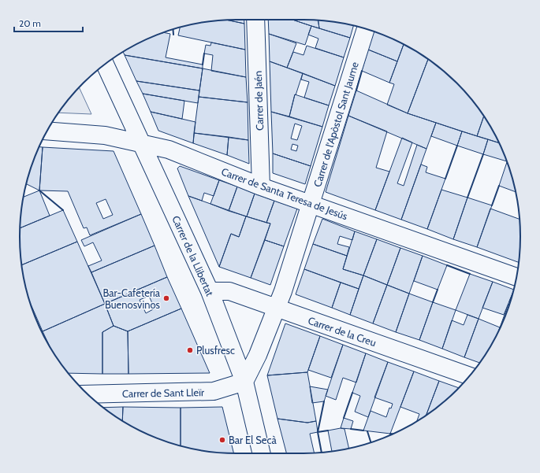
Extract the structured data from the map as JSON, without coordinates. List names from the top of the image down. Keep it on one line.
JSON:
{"streets":{"street":["Carrer de Jaén","Carrer de l'Apòstol Sant Jaume","Carrer de Santa Teresa de Jesús","Carrer de la Llibertat","Carrer de la Creu","Carrer de Sant Lleïr"]},"crossings":[["Carrer de Jaén","Carrer de Santa Teresa de Jesús"],["Carrer de l'Apòstol Sant Jaume","Carrer de Santa Teresa de Jesús"],["Carrer de l'Apòstol Sant Jaume","Carrer de la Llibertat"],["Carrer de l'Apòstol Sant Jaume","Carrer de la Creu"],["Carrer de l'Apòstol Sant Jaume","Carrer de Sant Lleïr"],["Carrer de Santa Teresa de Jesús","Carrer de la Llibertat"],["Carrer de la Llibertat","Carrer de la Creu"],["Carrer de la Llibertat","Carrer de Sant Lleïr"]],"places":["Bar-Cafetería Buenosvinos","Plusfresc","Bar El Secà"],"scale_bar":"20 m"}
